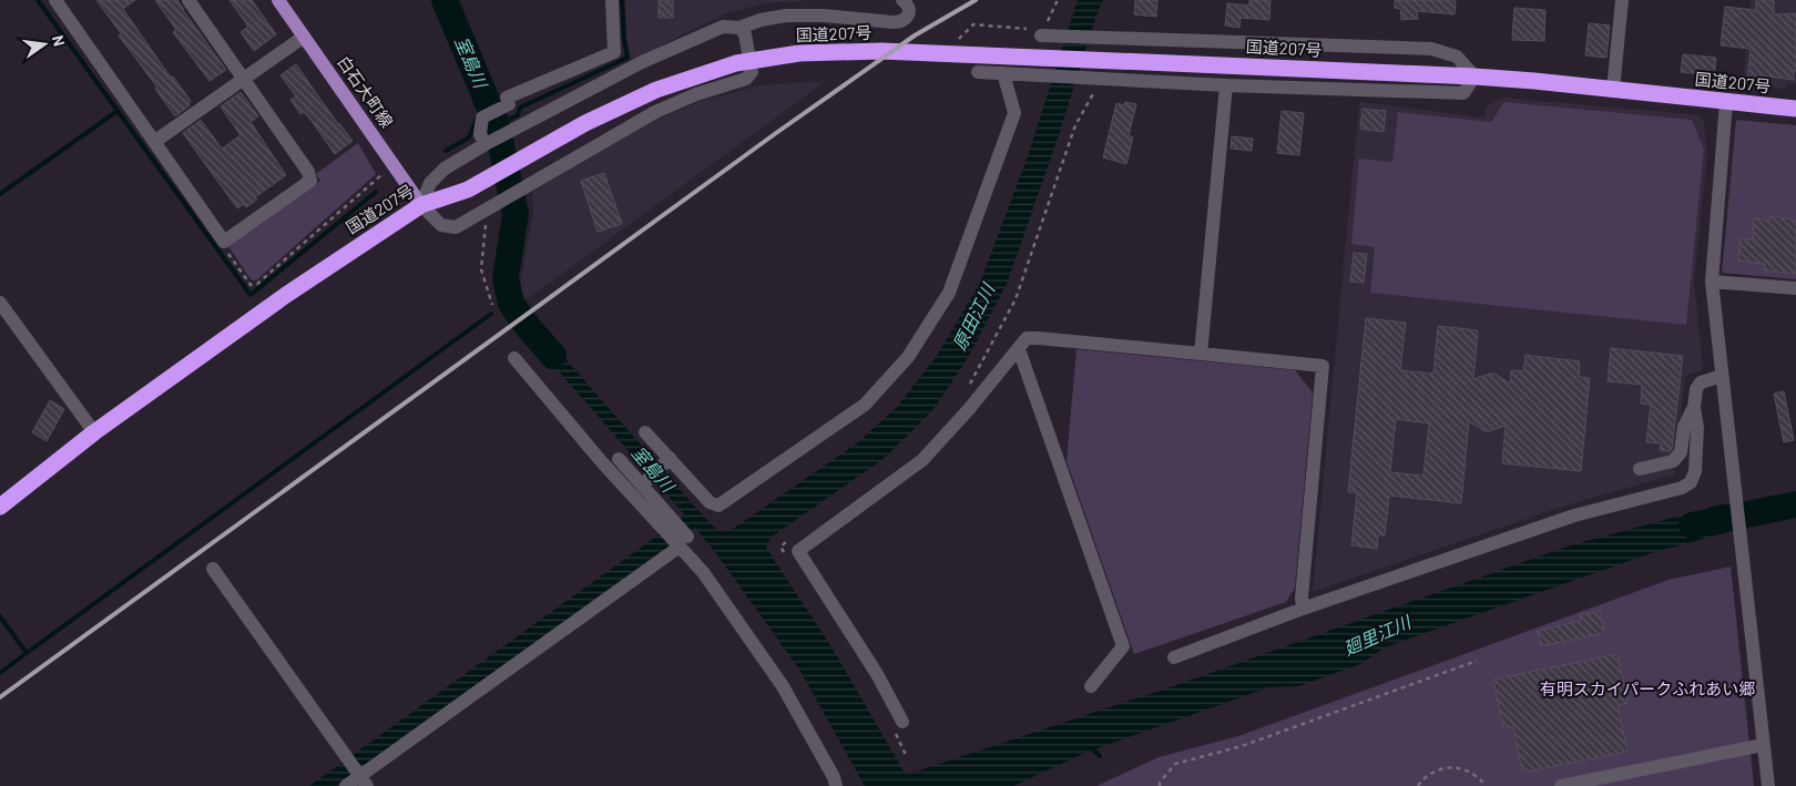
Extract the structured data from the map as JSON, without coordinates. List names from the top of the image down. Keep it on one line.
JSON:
{"streets":{"highway":["国道207号"],"main road":["白石大町線"]},"crossings":[["国道207号","白石大町線"]],"water":["室島川","原田江川","廻里江川"],"parks":["有明スカイパークふれあい郷"],"north":"right"}
